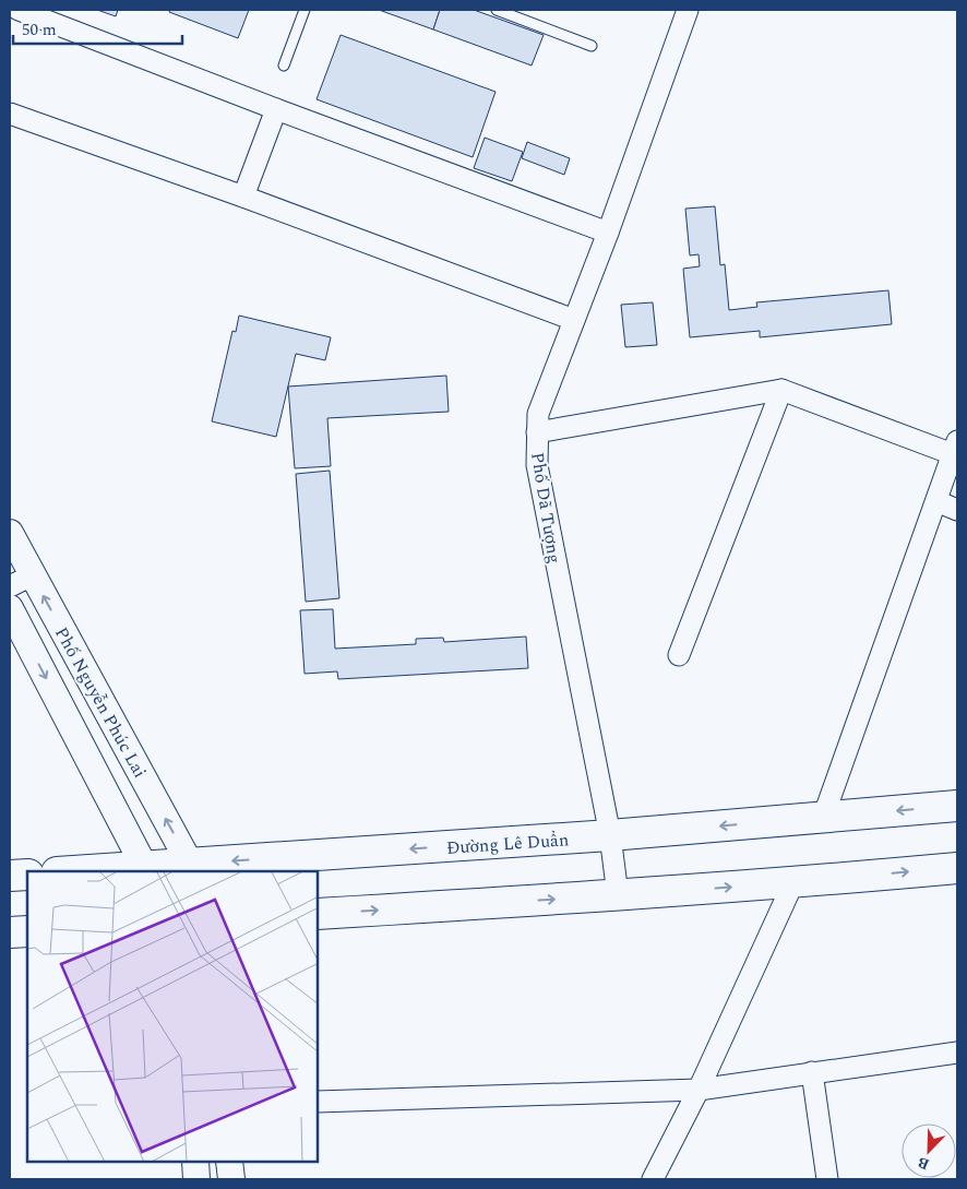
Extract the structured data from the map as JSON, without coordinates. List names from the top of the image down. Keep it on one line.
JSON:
{"streets":{"main road":["Đường Lê Duẩn"],"street":["Phố Dã Tượng","Phố Nguyễn Phúc Lai"]},"crossings":[["Phố Dã Tượng","Đường Lê Duẩn"],["Phố Nguyễn Phúc Lai","Đường Lê Duẩn"]],"scale_bar":"50 m","north":"bottom left"}
